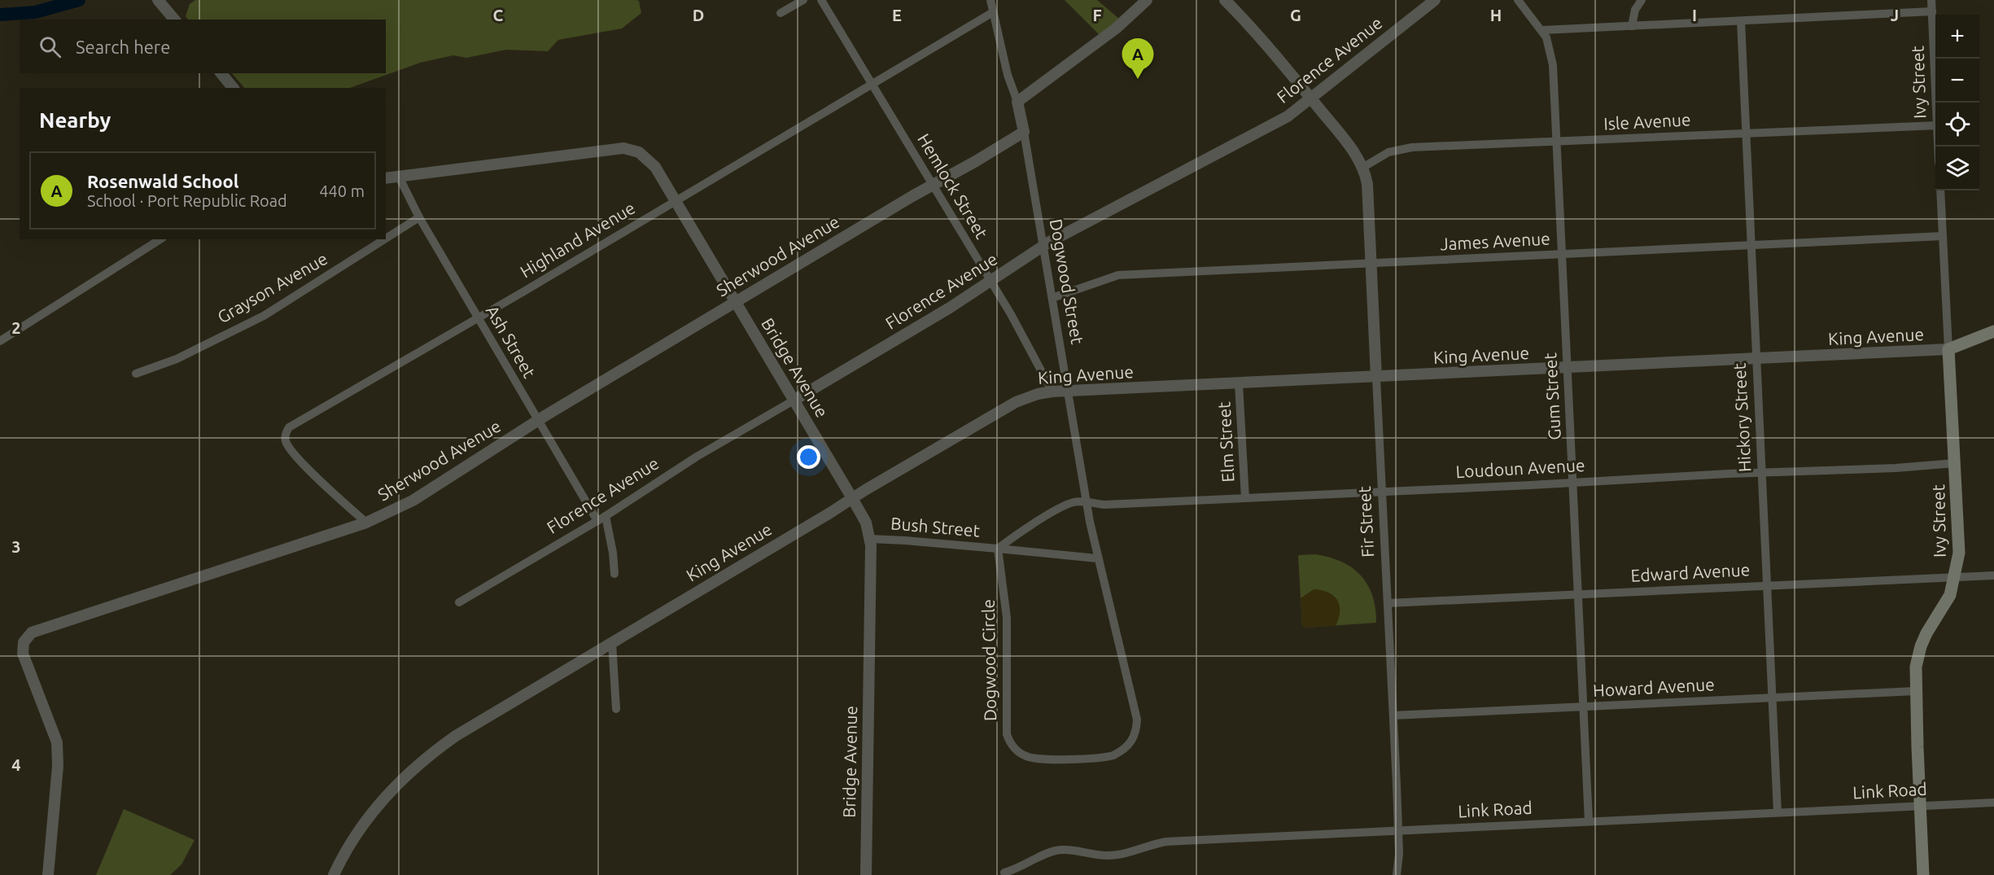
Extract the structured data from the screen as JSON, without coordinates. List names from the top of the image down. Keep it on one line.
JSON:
{"streets":{"main road":["Ivy Street","King Avenue"],"street":["Florence Avenue","Isle Avenue","Hemlock Street","Highland Avenue","James Avenue","Sherwood Avenue","Dogwood Street","Grayson Avenue","Ash Street","Bridge Avenue","Gum Street","Hickory Street","Elm Street","Loudoun Avenue","Fir Street","Bush Street","Edward Avenue","Dogwood Circle","Howard Avenue","Link Road"]},"crossings":[["Florence Avenue","Hemlock Street"],["Florence Avenue","Dogwood Street"],["Florence Avenue","Ash Street"],["Florence Avenue","Bridge Avenue"],["Ivy Street","James Avenue"],["Ivy Street","King Avenue"],["Ivy Street","Loudoun Avenue"],["Ivy Street","Edward Avenue"],["Ivy Street","Howard Avenue"],["Ivy Street","Link Road"],["Isle Avenue","Gum Street"],["Isle Avenue","Hickory Street"],["Isle Avenue","Fir Street"],["Hemlock Street","Highland Avenue"],["Hemlock Street","Sherwood Avenue"],["Hemlock Street","King Avenue"],["Highland Avenue","Sherwood Avenue"],["Highland Avenue","Dogwood Street"],["Highland Avenue","Ash Street"],["Highland Avenue","Bridge Avenue"],["James Avenue","Dogwood Street"],["James Avenue","Gum Street"],["James Avenue","Hickory Street"],["James Avenue","Fir Street"],["Sherwood Avenue","Dogwood Street"],["Sherwood Avenue","Ash Street"],["Sherwood Avenue","Bridge Avenue"],["Dogwood Street","King Avenue"],["Dogwood Street","Loudoun Avenue"],["Dogwood Street","Bush Street"],["Dogwood Street","Dogwood Circle"],["Grayson Avenue","Ash Street"],["King Avenue","Bridge Avenue"],["King Avenue","Gum Street"],["King Avenue","Hickory Street"],["King Avenue","Elm Street"],["King Avenue","Fir Street"],["Ash Street","Bridge Avenue"],["Bridge Avenue","Bush Street"],["Gum Street","Loudoun Avenue"],["Gum Street","Edward Avenue"],["Gum Street","Howard Avenue"],["Gum Street","Link Road"],["Hickory Street","Loudoun Avenue"],["Hickory Street","Edward Avenue"],["Hickory Street","Howard Avenue"],["Hickory Street","Link Road"],["Elm Street","Loudoun Avenue"],["Loudoun Avenue","Fir Street"],["Loudoun Avenue","Bush Street"],["Fir Street","Edward Avenue"],["Fir Street","Howard Avenue"],["Fir Street","Link Road"],["Bush Street","Dogwood Circle"]],"page":{"map_buttons":["+","−"],"search":"Search here","pins":"A","heading":"Nearby","list":[{"mark":"A","name":"Rosenwald School","note":"School · Port Republic Road","value":"440 m"}]},"grid":{"columns":["C","D","E","F","G","H","I","J"],"rows":["2","3","4"]}}
